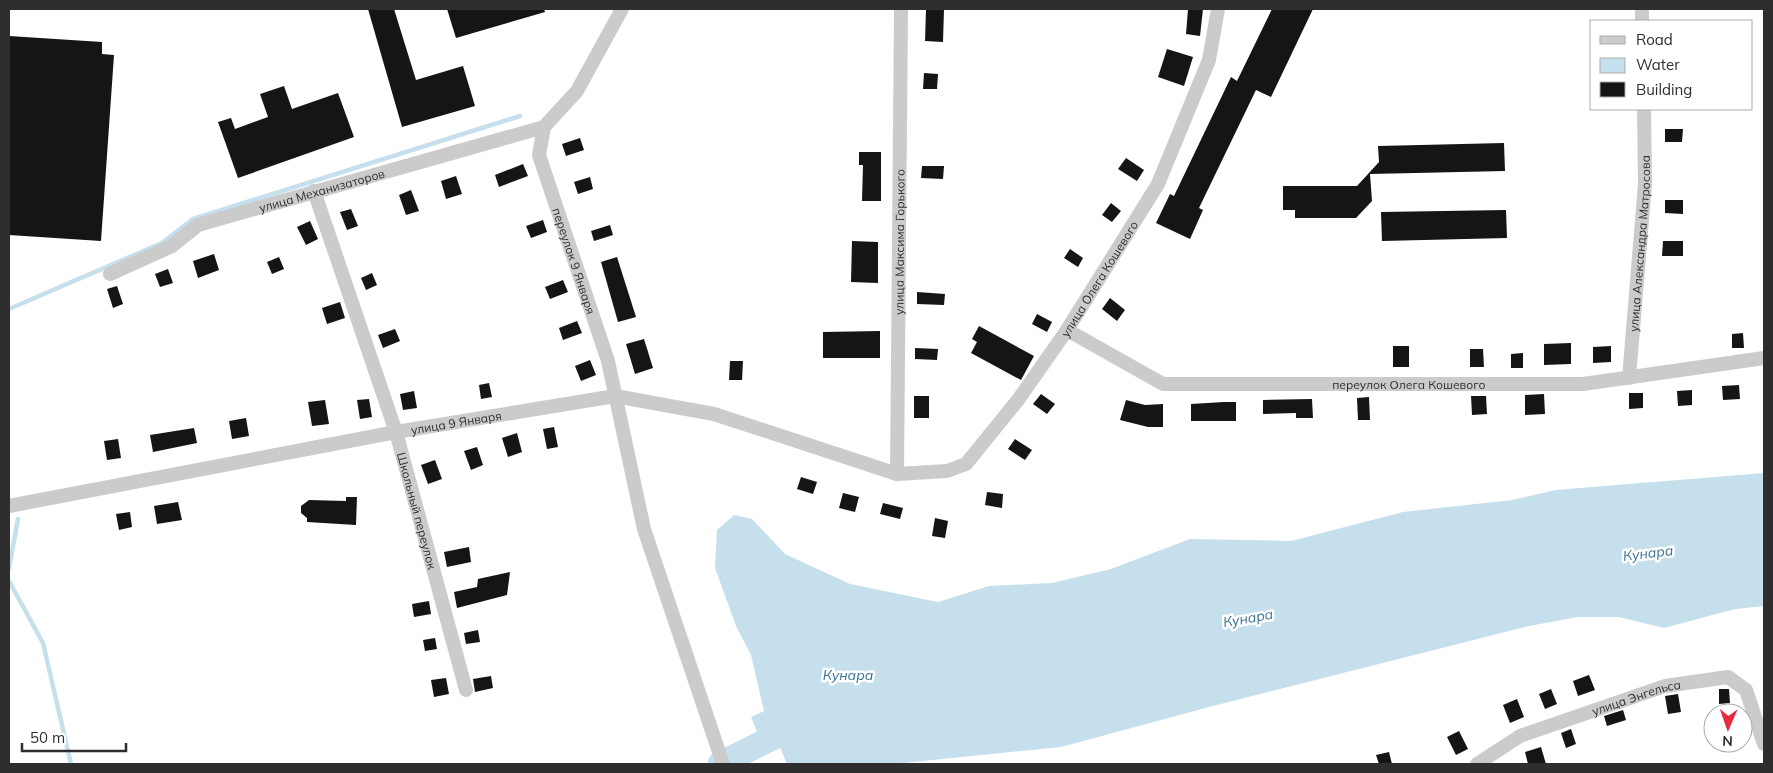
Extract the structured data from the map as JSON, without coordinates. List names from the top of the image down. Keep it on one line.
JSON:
{"streets":{"street":["улица Механизаторов","улица Максима Горького","улица Александра Матросова","переулок 9 Января","улица Олега Кошевого","переулок Олега Кошевого","улица 9 Января","Школьный переулок","улица Энгельса"]},"crossings":[["улица Механизаторов","переулок 9 Января"],["улица Механизаторов","Школьный переулок"],["улица Максима Горького","улица Олега Кошевого"],["улица Максима Горького","улица 9 Января"],["улица Александра Матросова","переулок Олега Кошевого"],["переулок 9 Января","улица 9 Января"],["улица Олега Кошевого","переулок Олега Кошевого"],["улица Олега Кошевого","улица 9 Января"],["улица 9 Января","Школьный переулок"]],"water":["Кунара"],"legend":["Road","Water","Building"],"scale_bar":"50 m","north":"bottom"}
